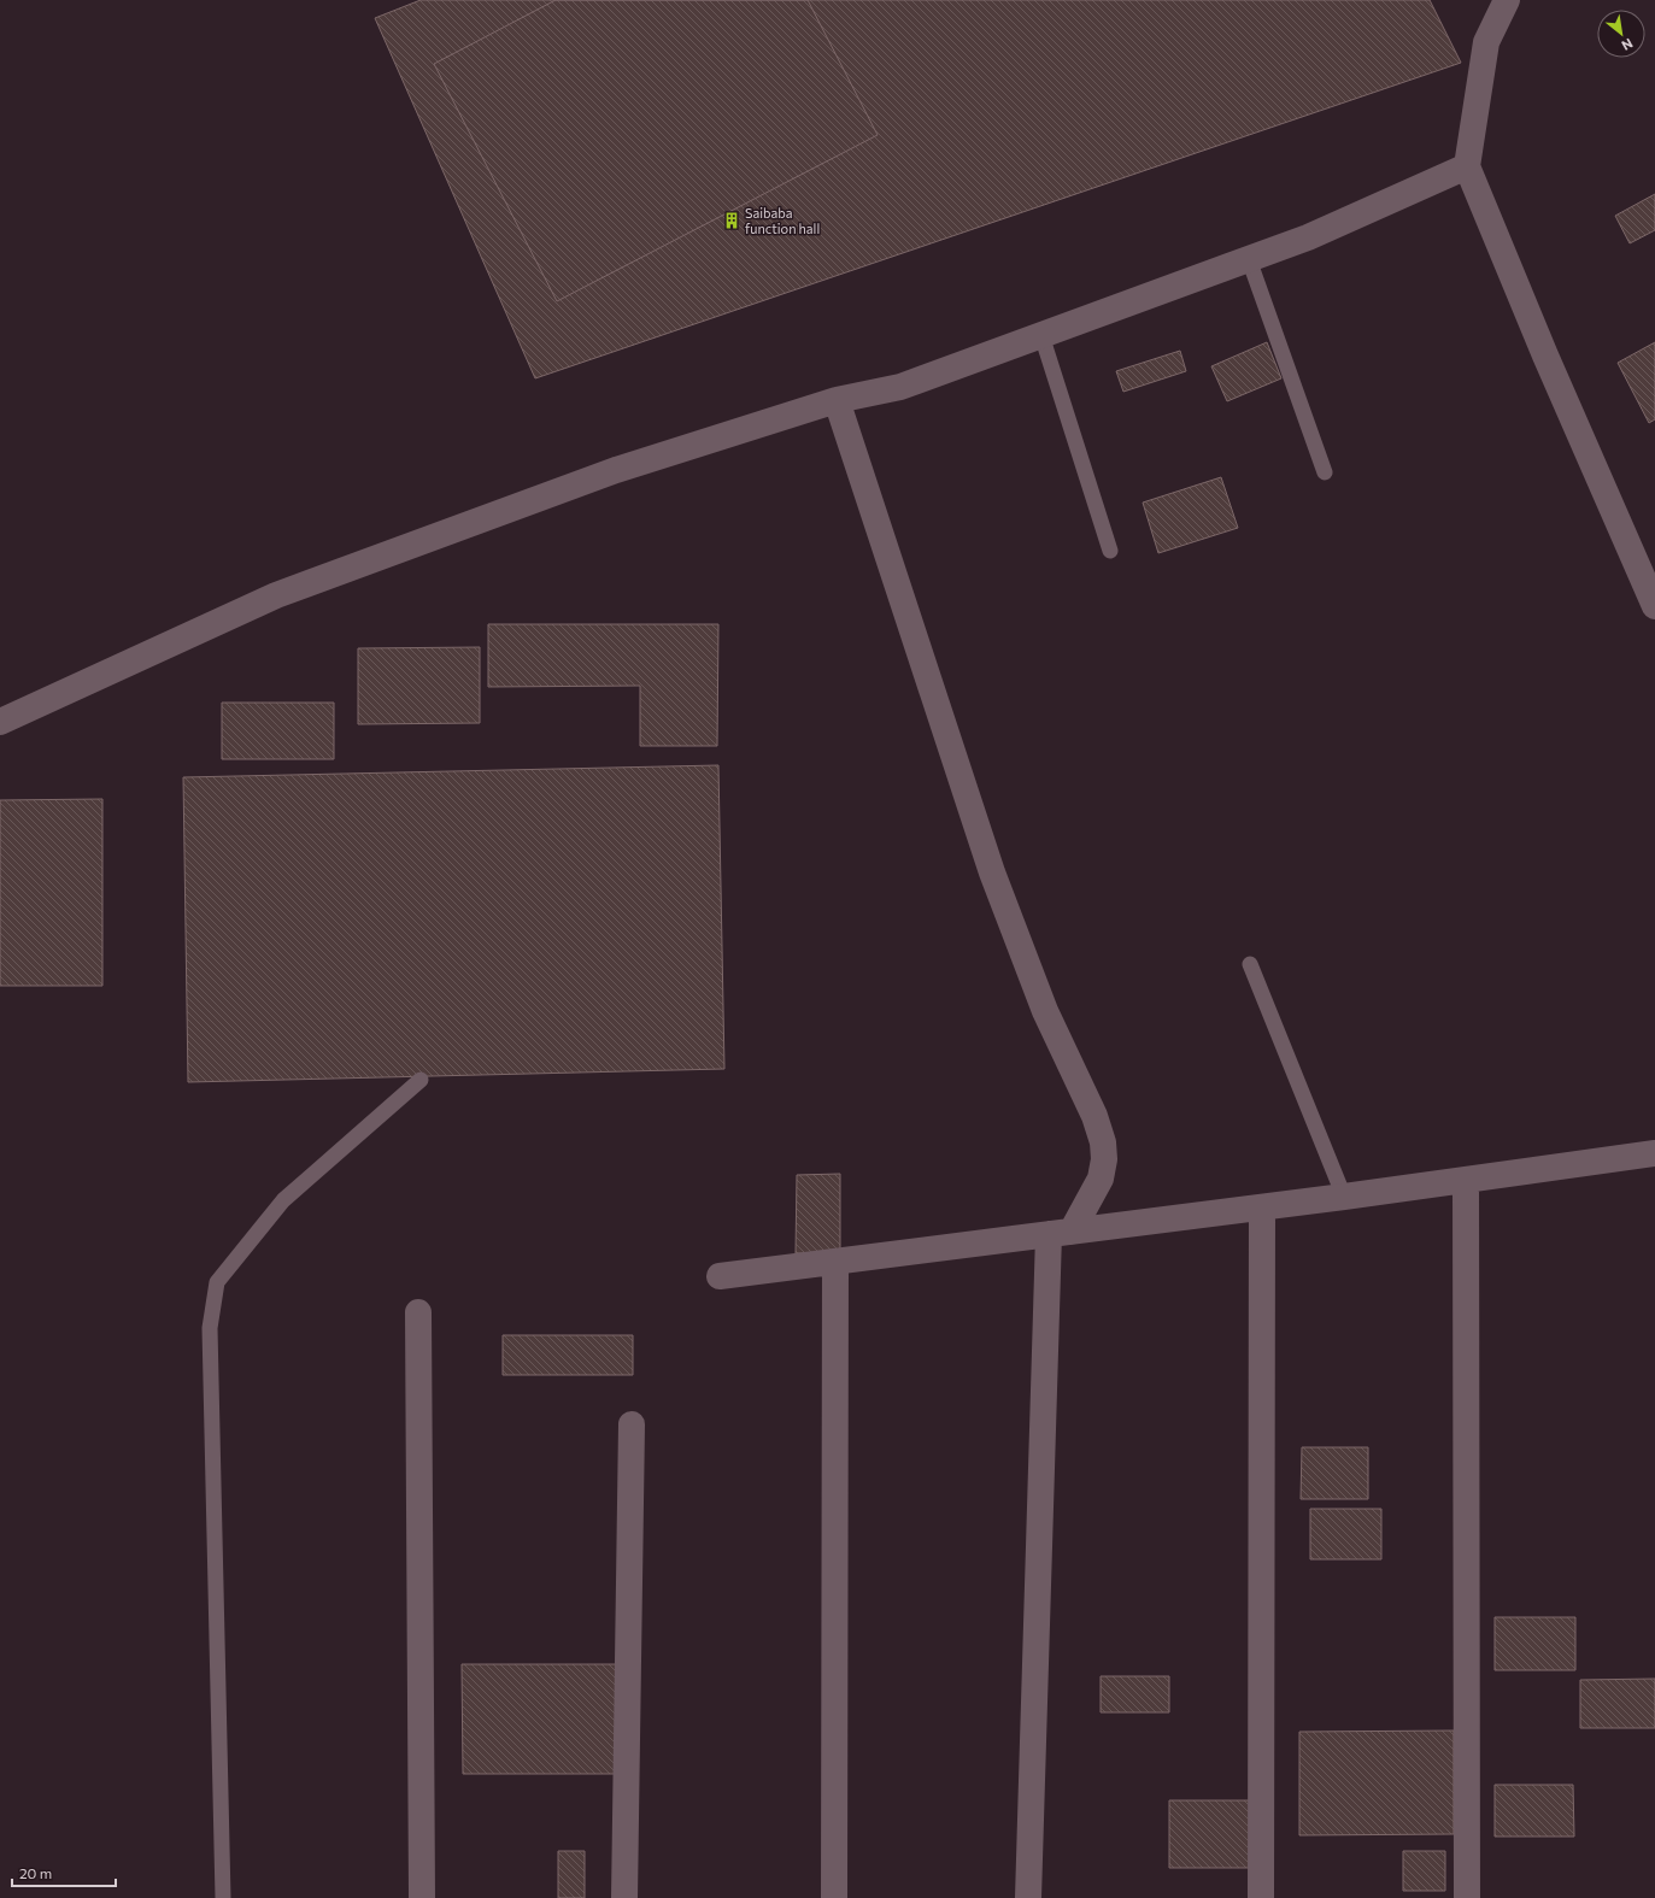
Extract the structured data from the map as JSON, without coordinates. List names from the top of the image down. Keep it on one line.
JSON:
{"places":{"building":["Saibaba function hall"]},"scale_bar":"20 m","north":"bottom right"}
